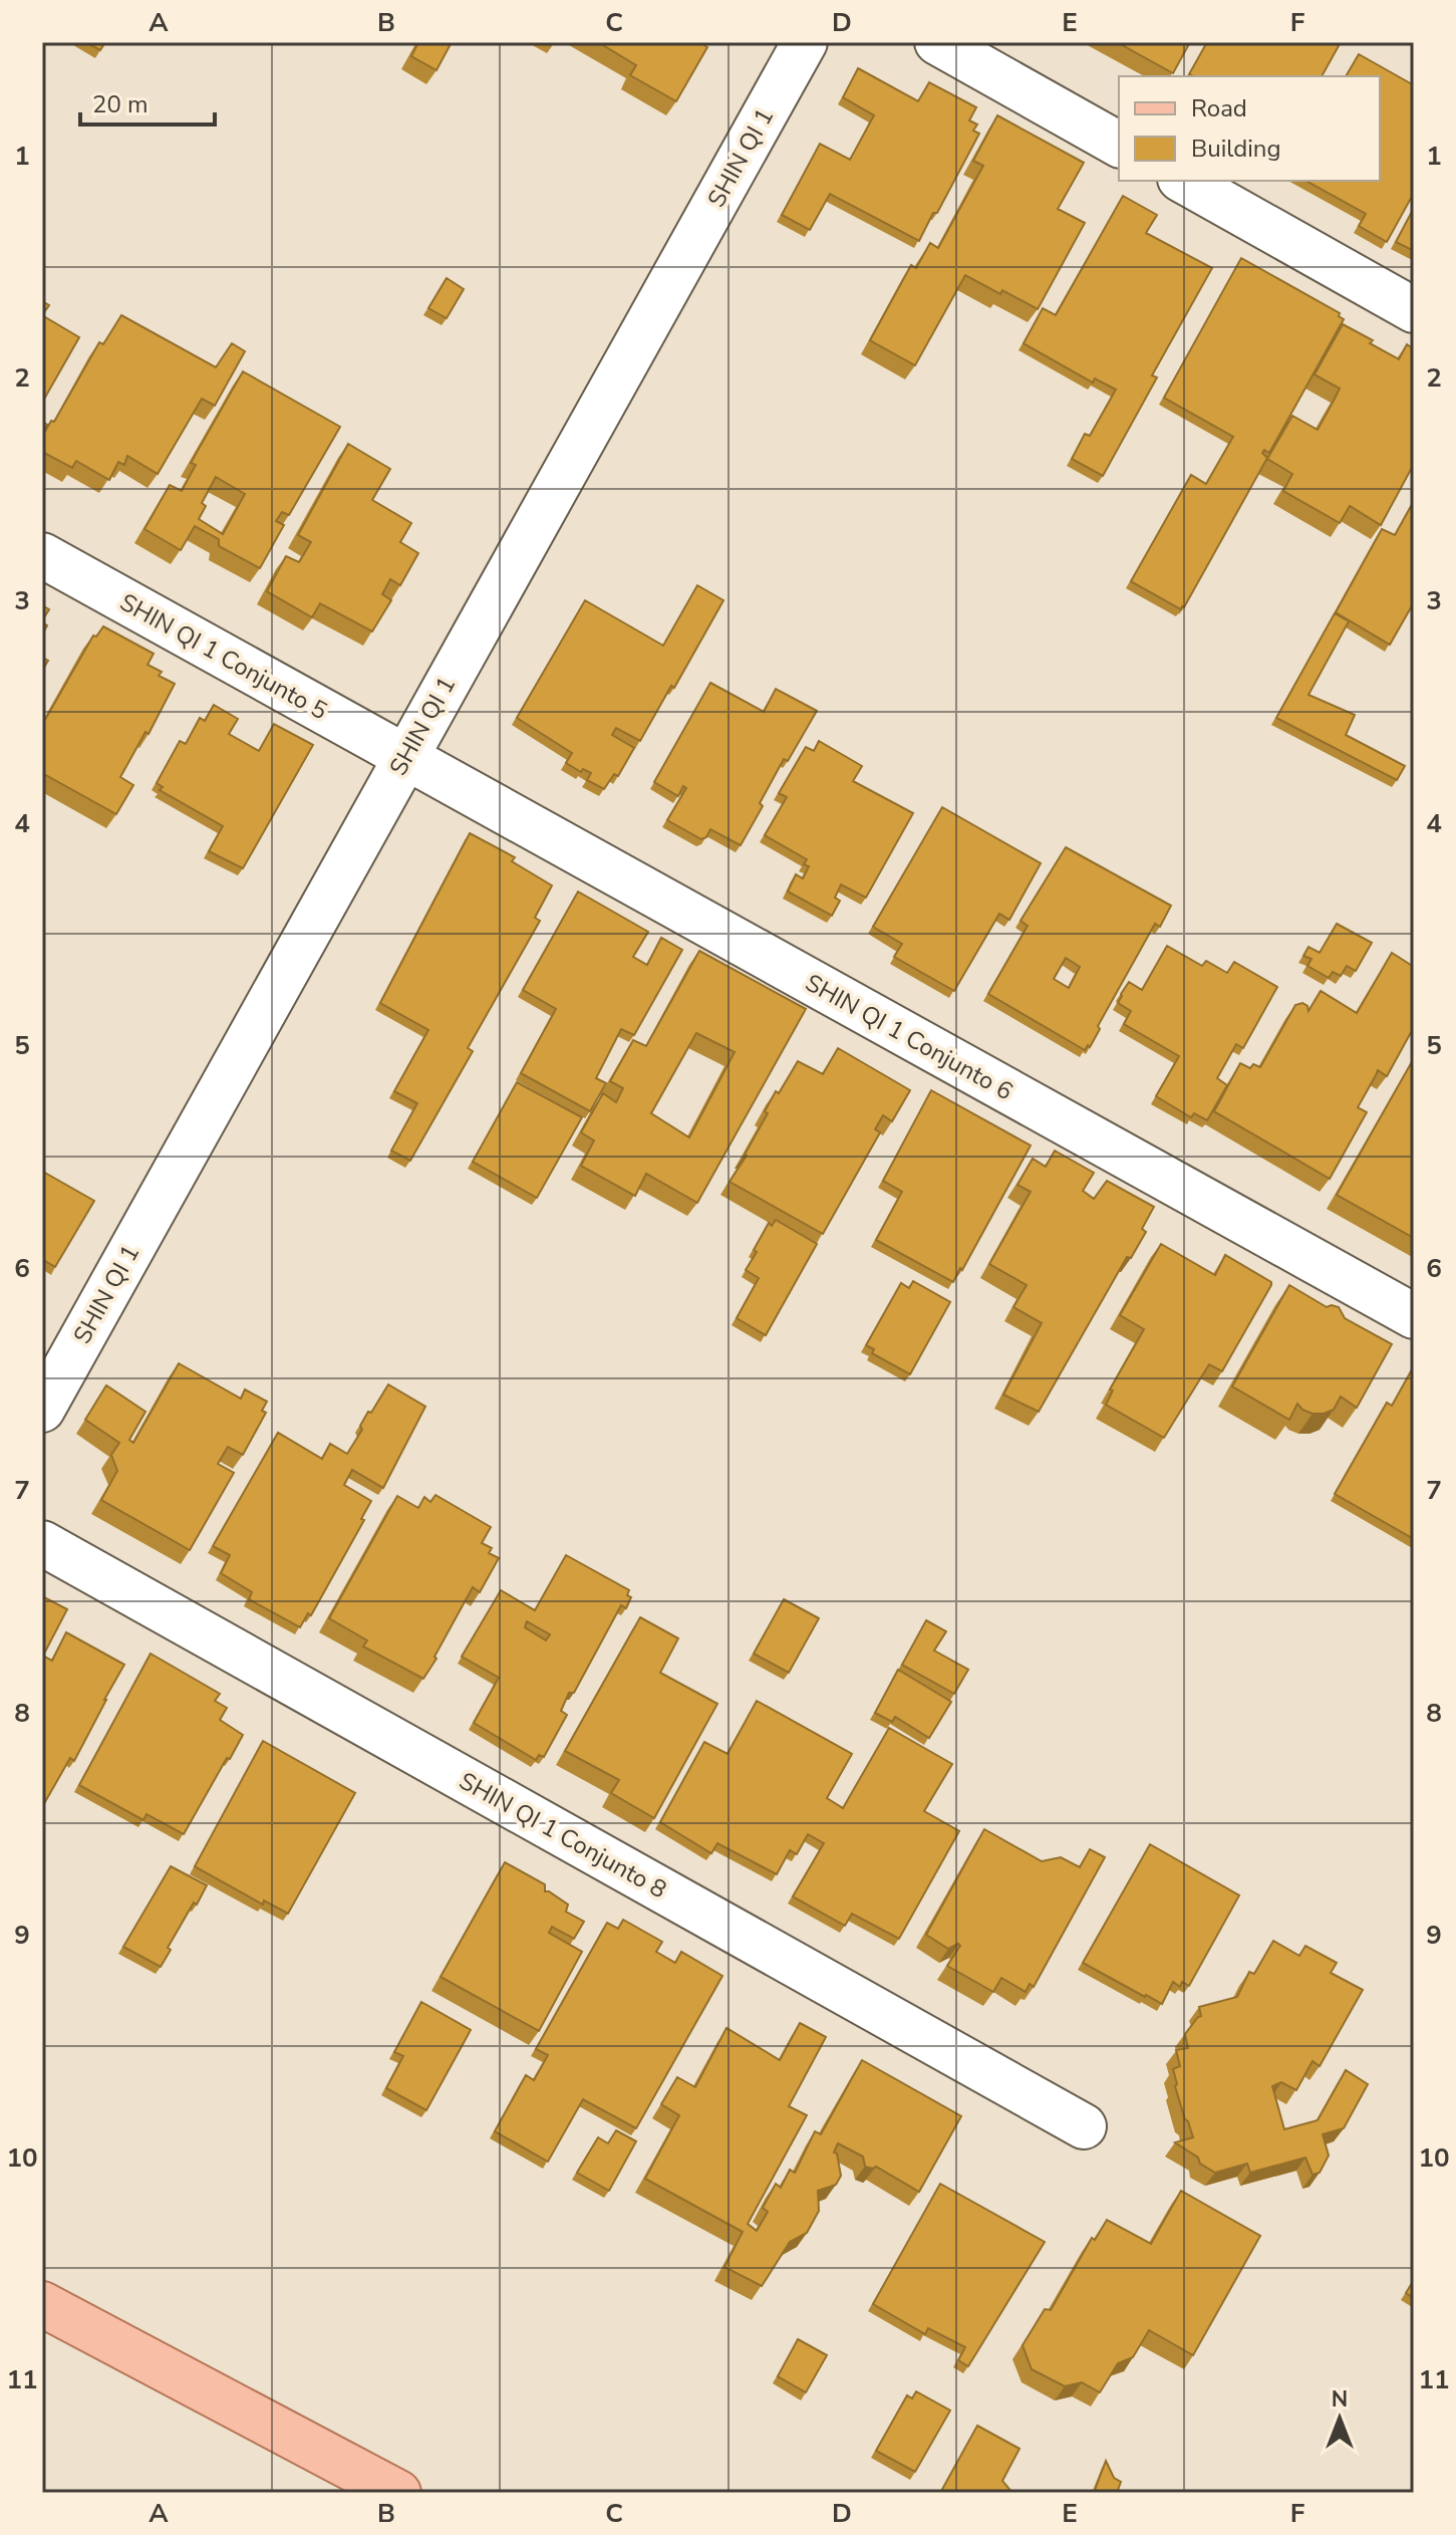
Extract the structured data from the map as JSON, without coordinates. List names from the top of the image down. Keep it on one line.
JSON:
{"streets":{"street":["SHIN QI 1","SHIN QI 1 Conjunto 5","SHIN QI 1 Conjunto 6","SHIN QI 1 Conjunto 8"]},"crossings":[["SHIN QI 1","SHIN QI 1 Conjunto 5"],["SHIN QI 1","SHIN QI 1 Conjunto 6"],["SHIN QI 1 Conjunto 5","SHIN QI 1 Conjunto 6"]],"legend":["Road","Building"],"scale_bar":"20 m","north":"top","grid":{"columns":["A","B","C","D","E","F"],"rows":["1","2","3","4","5","6","7","8","9","10","11"]}}
